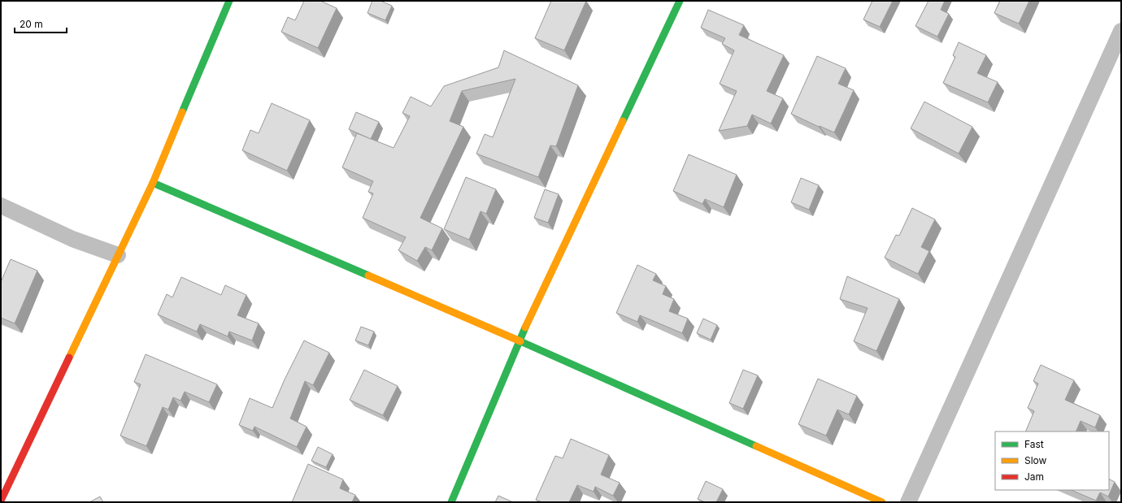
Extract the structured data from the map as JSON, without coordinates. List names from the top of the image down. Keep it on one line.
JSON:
{"legend":["Fast","Slow","Jam"],"scale_bar":"20 m"}
